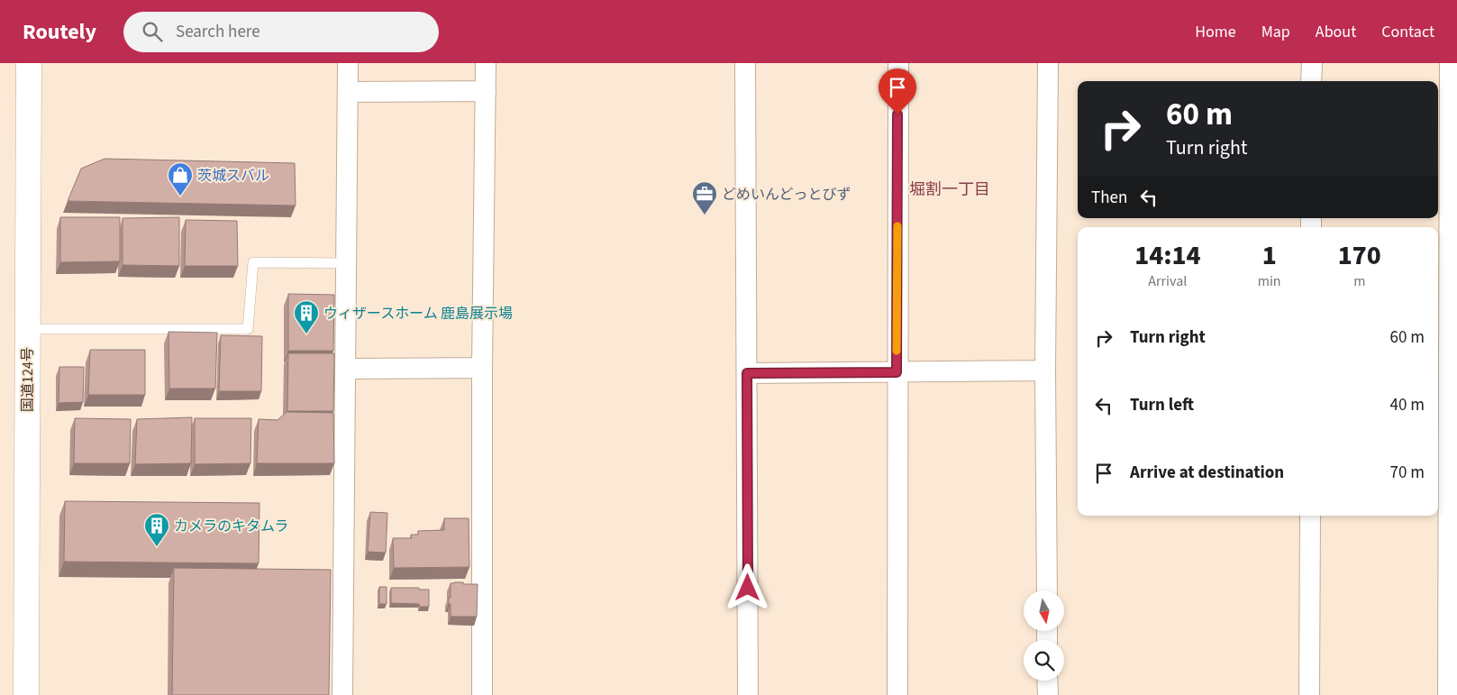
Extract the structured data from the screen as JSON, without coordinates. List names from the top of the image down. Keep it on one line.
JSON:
{"streets":{"highway":["国道124号"]},"districts":["堀割一丁目"],"places":{"shop":["茨城スバル"],"office":["どめいんどっとびず"],"building":["ウィザースホーム 鹿島展示場","カメラのキタムラ"]},"north":"bottom","page":{"header":"Routely","search":"Search here","nav":["Home","Map","About","Contact"],"turn":["60 m","Turn right"],"then":"Then","eta":["14:14","Arrival","1","min","170","m"],"list":[{"name":"Turn right","value":"60 m"},{"name":"Turn left","value":"40 m"},{"name":"Arrive at destination","value":"70 m"}]}}
